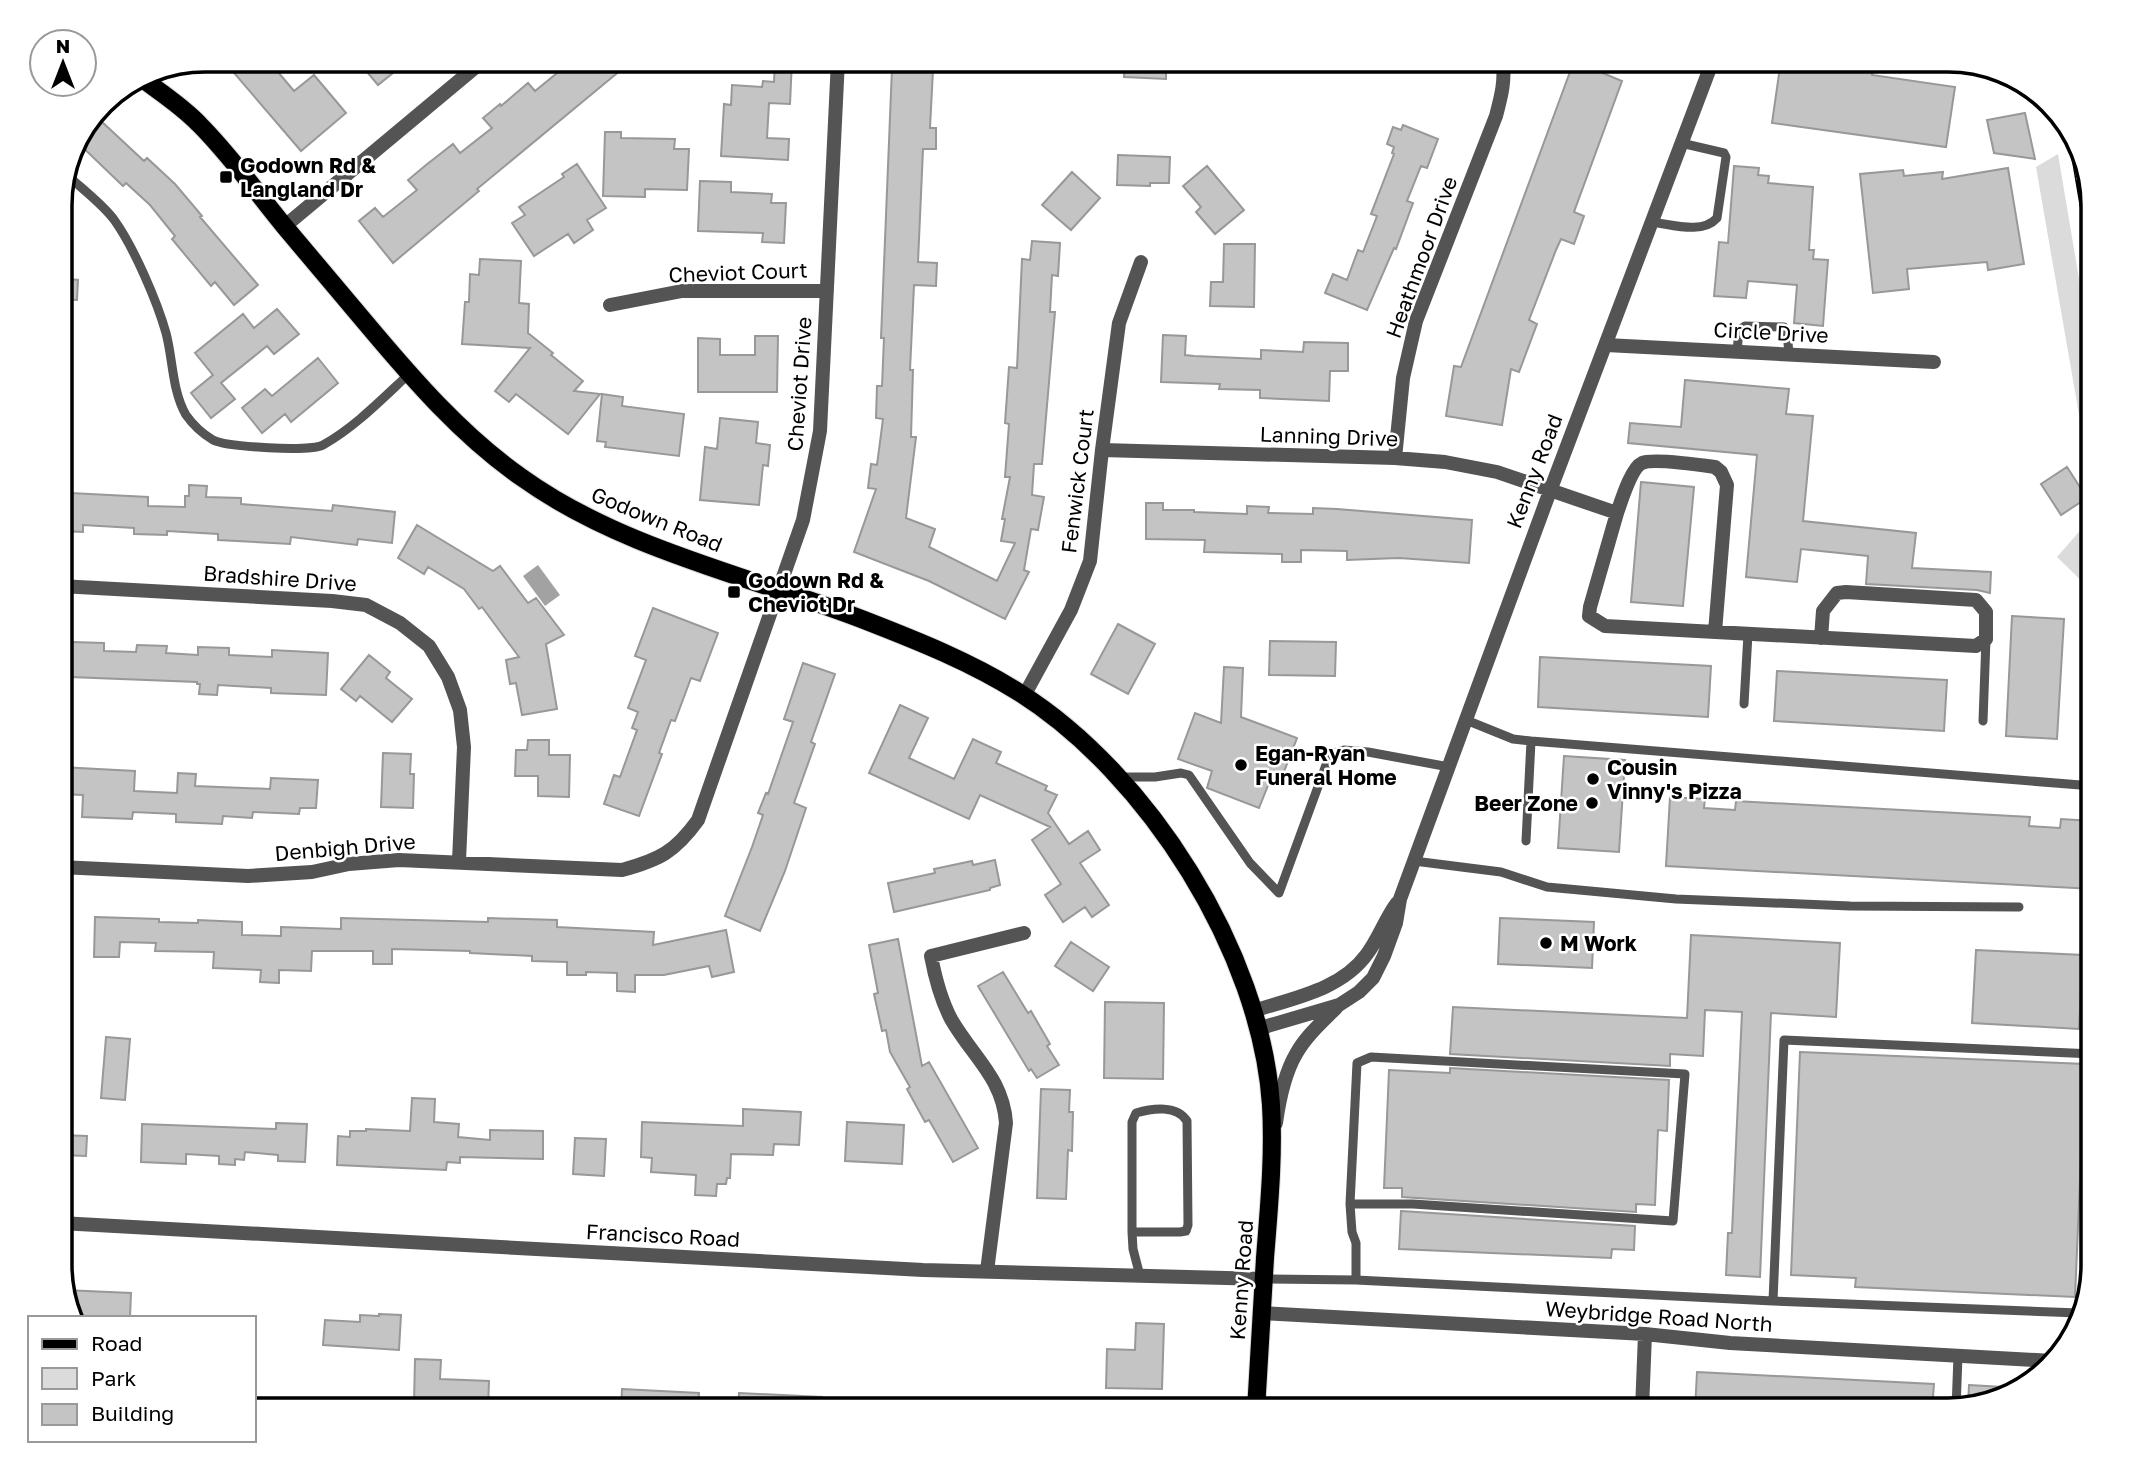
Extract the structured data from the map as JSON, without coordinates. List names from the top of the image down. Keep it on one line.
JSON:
{"streets":{"main road":["Kenny Road","Godown Road"],"street":["Heathmoor Drive","Cheviot Court","Circle Drive","Cheviot Drive","Lanning Drive","Fenwick Court","Bradshire Drive","Denbigh Drive","Francisco Road","Weybridge Road North"]},"crossings":[["Heathmoor Drive","Lanning Drive"],["Cheviot Court","Cheviot Drive"],["Circle Drive","Kenny Road"],["Cheviot Drive","Godown Road"],["Cheviot Drive","Denbigh Drive"],["Lanning Drive","Kenny Road"],["Lanning Drive","Fenwick Court"],["Kenny Road","Godown Road"],["Kenny Road","Francisco Road"],["Kenny Road","Weybridge Road North"],["Fenwick Court","Godown Road"],["Bradshire Drive","Denbigh Drive"]],"places":{"transit":["Godown Rd & Langland Dr","Godown Rd & Cheviot Dr"],"other":["Egan-Ryan Funeral Home","Cousin Vinny's Pizza","Beer Zone","M Work"]},"legend":["Road","Park","Building"],"north":"top"}
